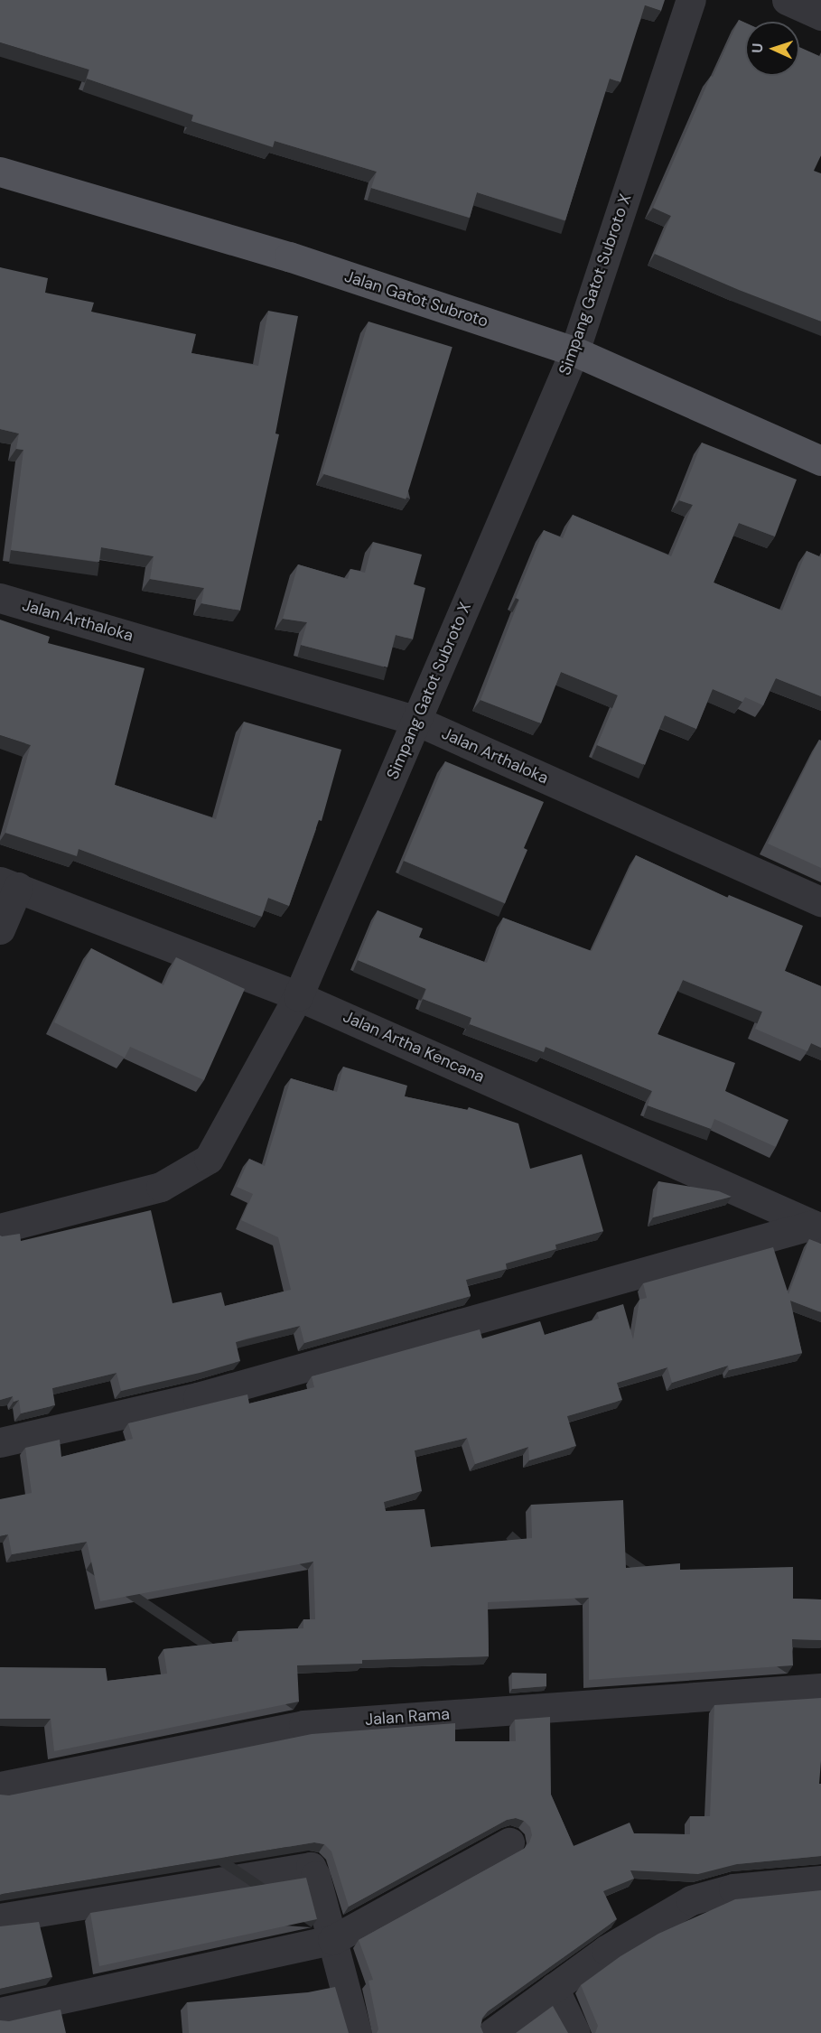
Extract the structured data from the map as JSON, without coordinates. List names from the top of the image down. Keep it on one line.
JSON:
{"streets":{"main road":["Jalan Gatot Subroto"],"street":["Simpang Gatot Subroto X","Jalan Arthaloka","Jalan Artha Kencana","Jalan Rama"]},"crossings":[["Simpang Gatot Subroto X","Jalan Gatot Subroto"],["Simpang Gatot Subroto X","Jalan Arthaloka"],["Simpang Gatot Subroto X","Jalan Artha Kencana"]],"north":"left"}
